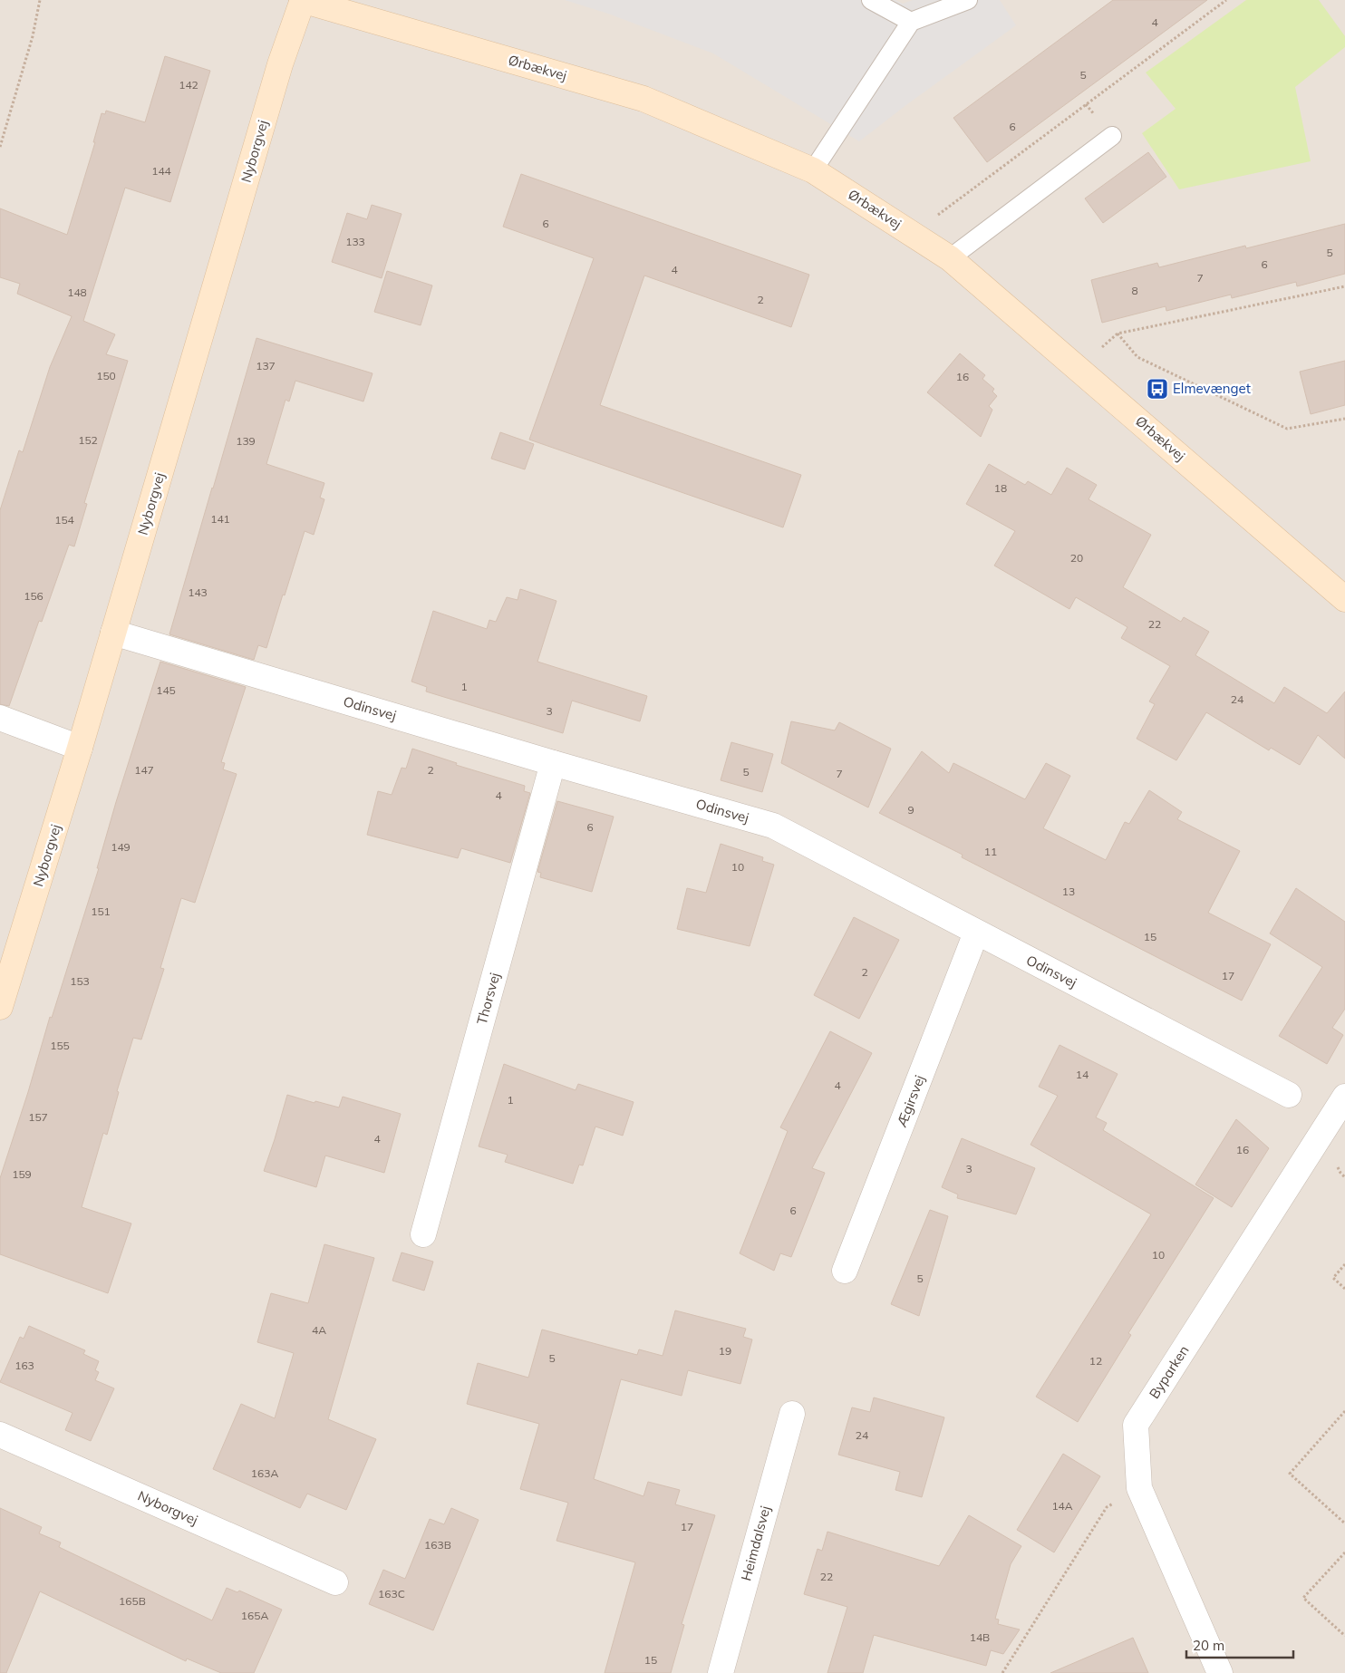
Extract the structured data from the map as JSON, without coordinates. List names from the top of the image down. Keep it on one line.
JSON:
{"streets":{"street":["Ørbækvej","Nyborgvej","Odinsvej","Thorsvej","Ægirsvej","Byparken","Heimdalsvej"]},"crossings":[["Ørbækvej","Nyborgvej"],["Nyborgvej","Odinsvej"],["Odinsvej","Thorsvej"],["Odinsvej","Ægirsvej"]],"places":{"bus stop":["Elmevænget"]},"house_numbers":["4","5","142","6","144","6","133","5","6","4","7","8","148","2","137","150","16","152","139","18","141","154","20","143","156","22","1","145","24","3","147","2","5","7","4","9","6","149","11","10","13","151","15","2","17","153","155","14","4","1","157","4","16","3","159","6","10","5","4A","19","5","12","163","24","163A","14A","17","163B","22","163C","165B","165A","14B","15"],"scale_bar":"20 m"}
